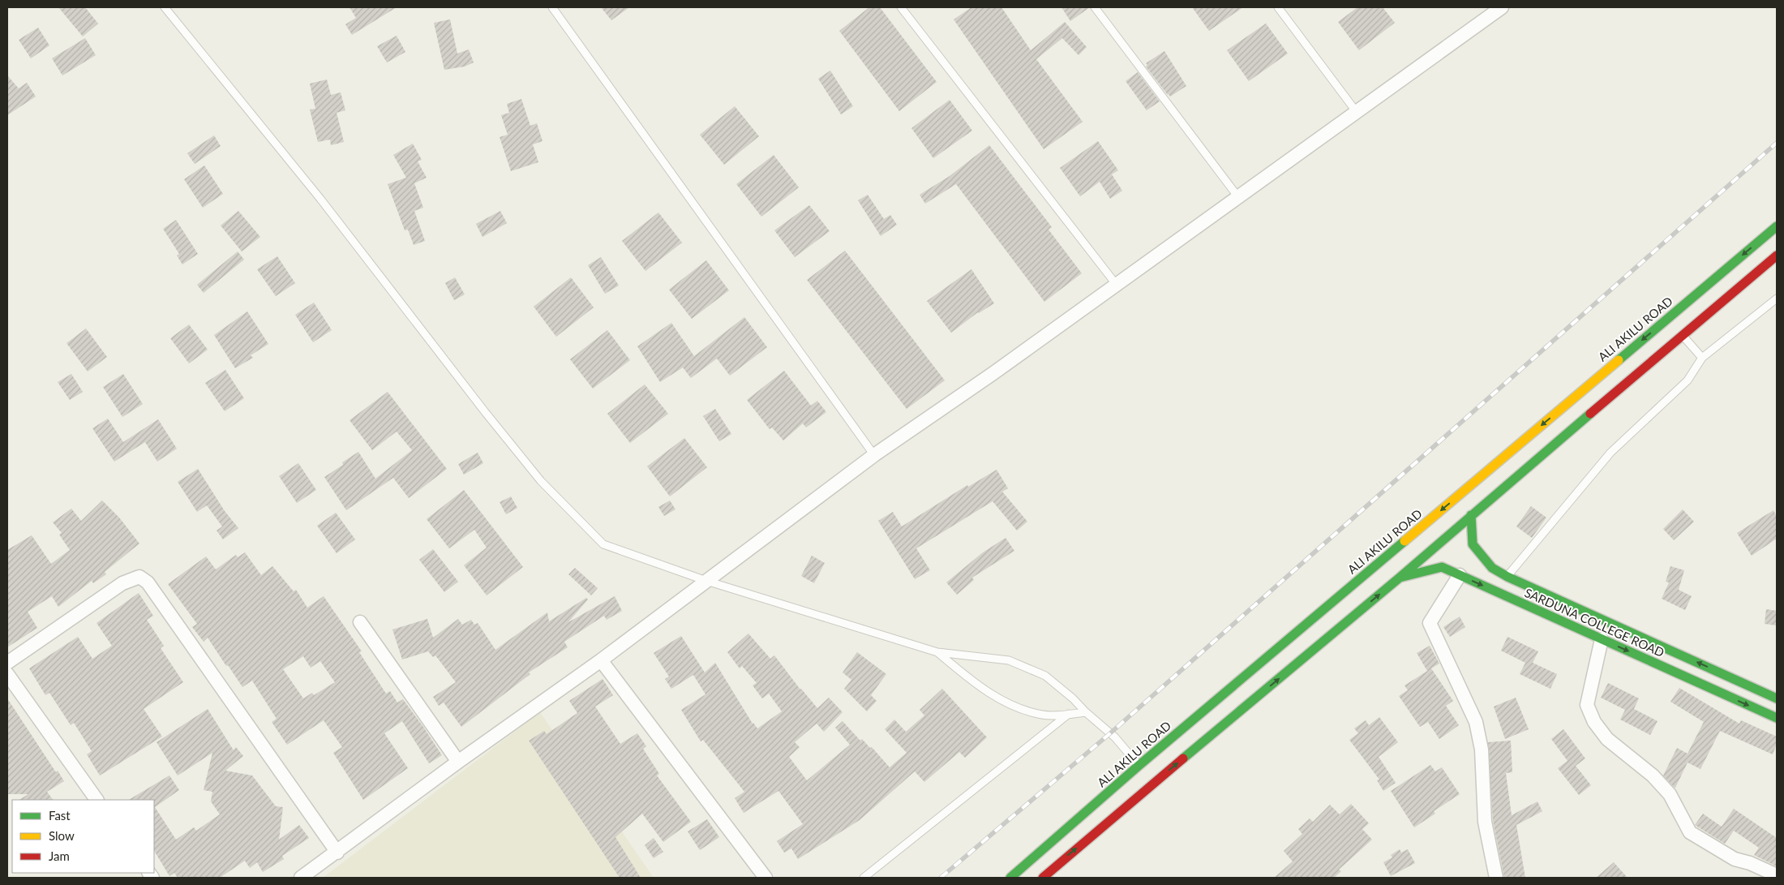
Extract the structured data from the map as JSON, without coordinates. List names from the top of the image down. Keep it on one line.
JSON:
{"streets":{"main road":["ALI AKILU ROAD","SARDUNA COLLEGE ROAD"]},"crossings":[["ALI AKILU ROAD","SARDUNA COLLEGE ROAD"]],"legend":["Fast","Slow","Jam"]}
